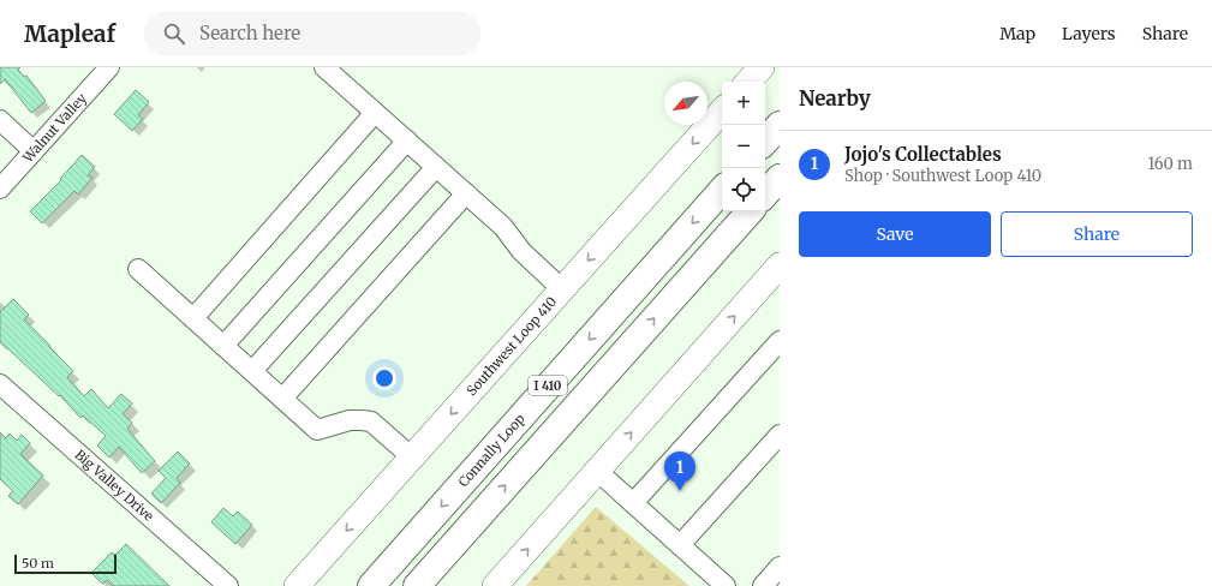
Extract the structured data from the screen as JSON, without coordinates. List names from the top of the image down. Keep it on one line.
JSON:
{"streets":{"highway":["I 410","Connally Loop"],"main road":["Southwest Loop 410"],"street":["Walnut Valley","Big Valley Drive"]},"scale_bar":"50 m","north":"bottom left","page":{"header":"Mapleaf","search":"Search here","nav":["Map","Layers","Share"],"heading":"Nearby","map_buttons":["+","−"],"list":[{"mark":"1","name":"Jojo's Collectables","note":"Shop · Southwest Loop 410","value":"160 m"}],"buttons":["Save","Share"],"pins":"1","scale":"50 m"}}
